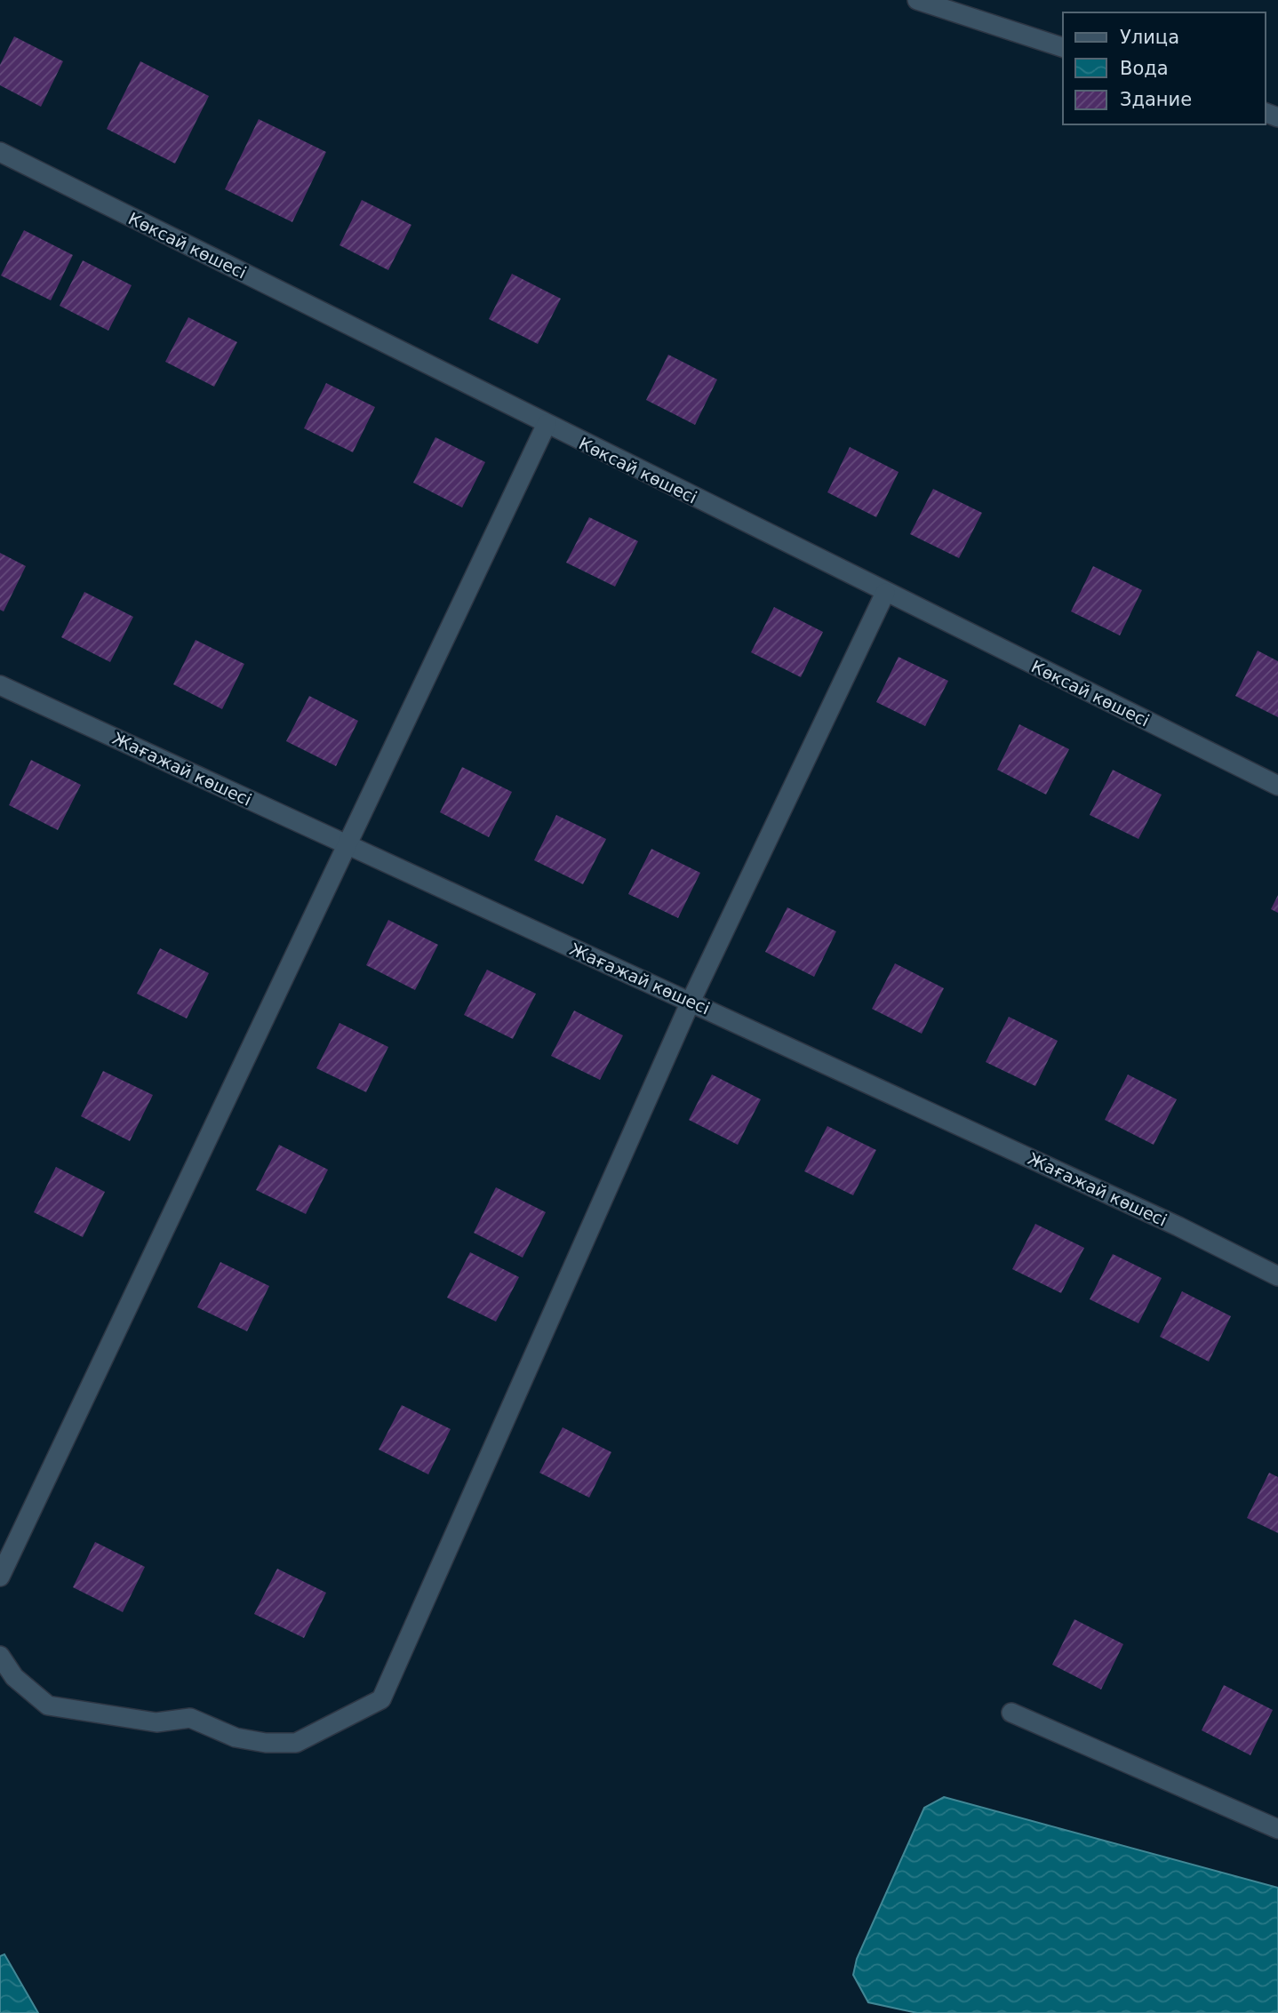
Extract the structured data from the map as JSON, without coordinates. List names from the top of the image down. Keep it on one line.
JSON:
{"streets":{"street":["Көксай көшесі","Жағажай көшесі"]},"legend":["Улица","Вода","Здание"]}
